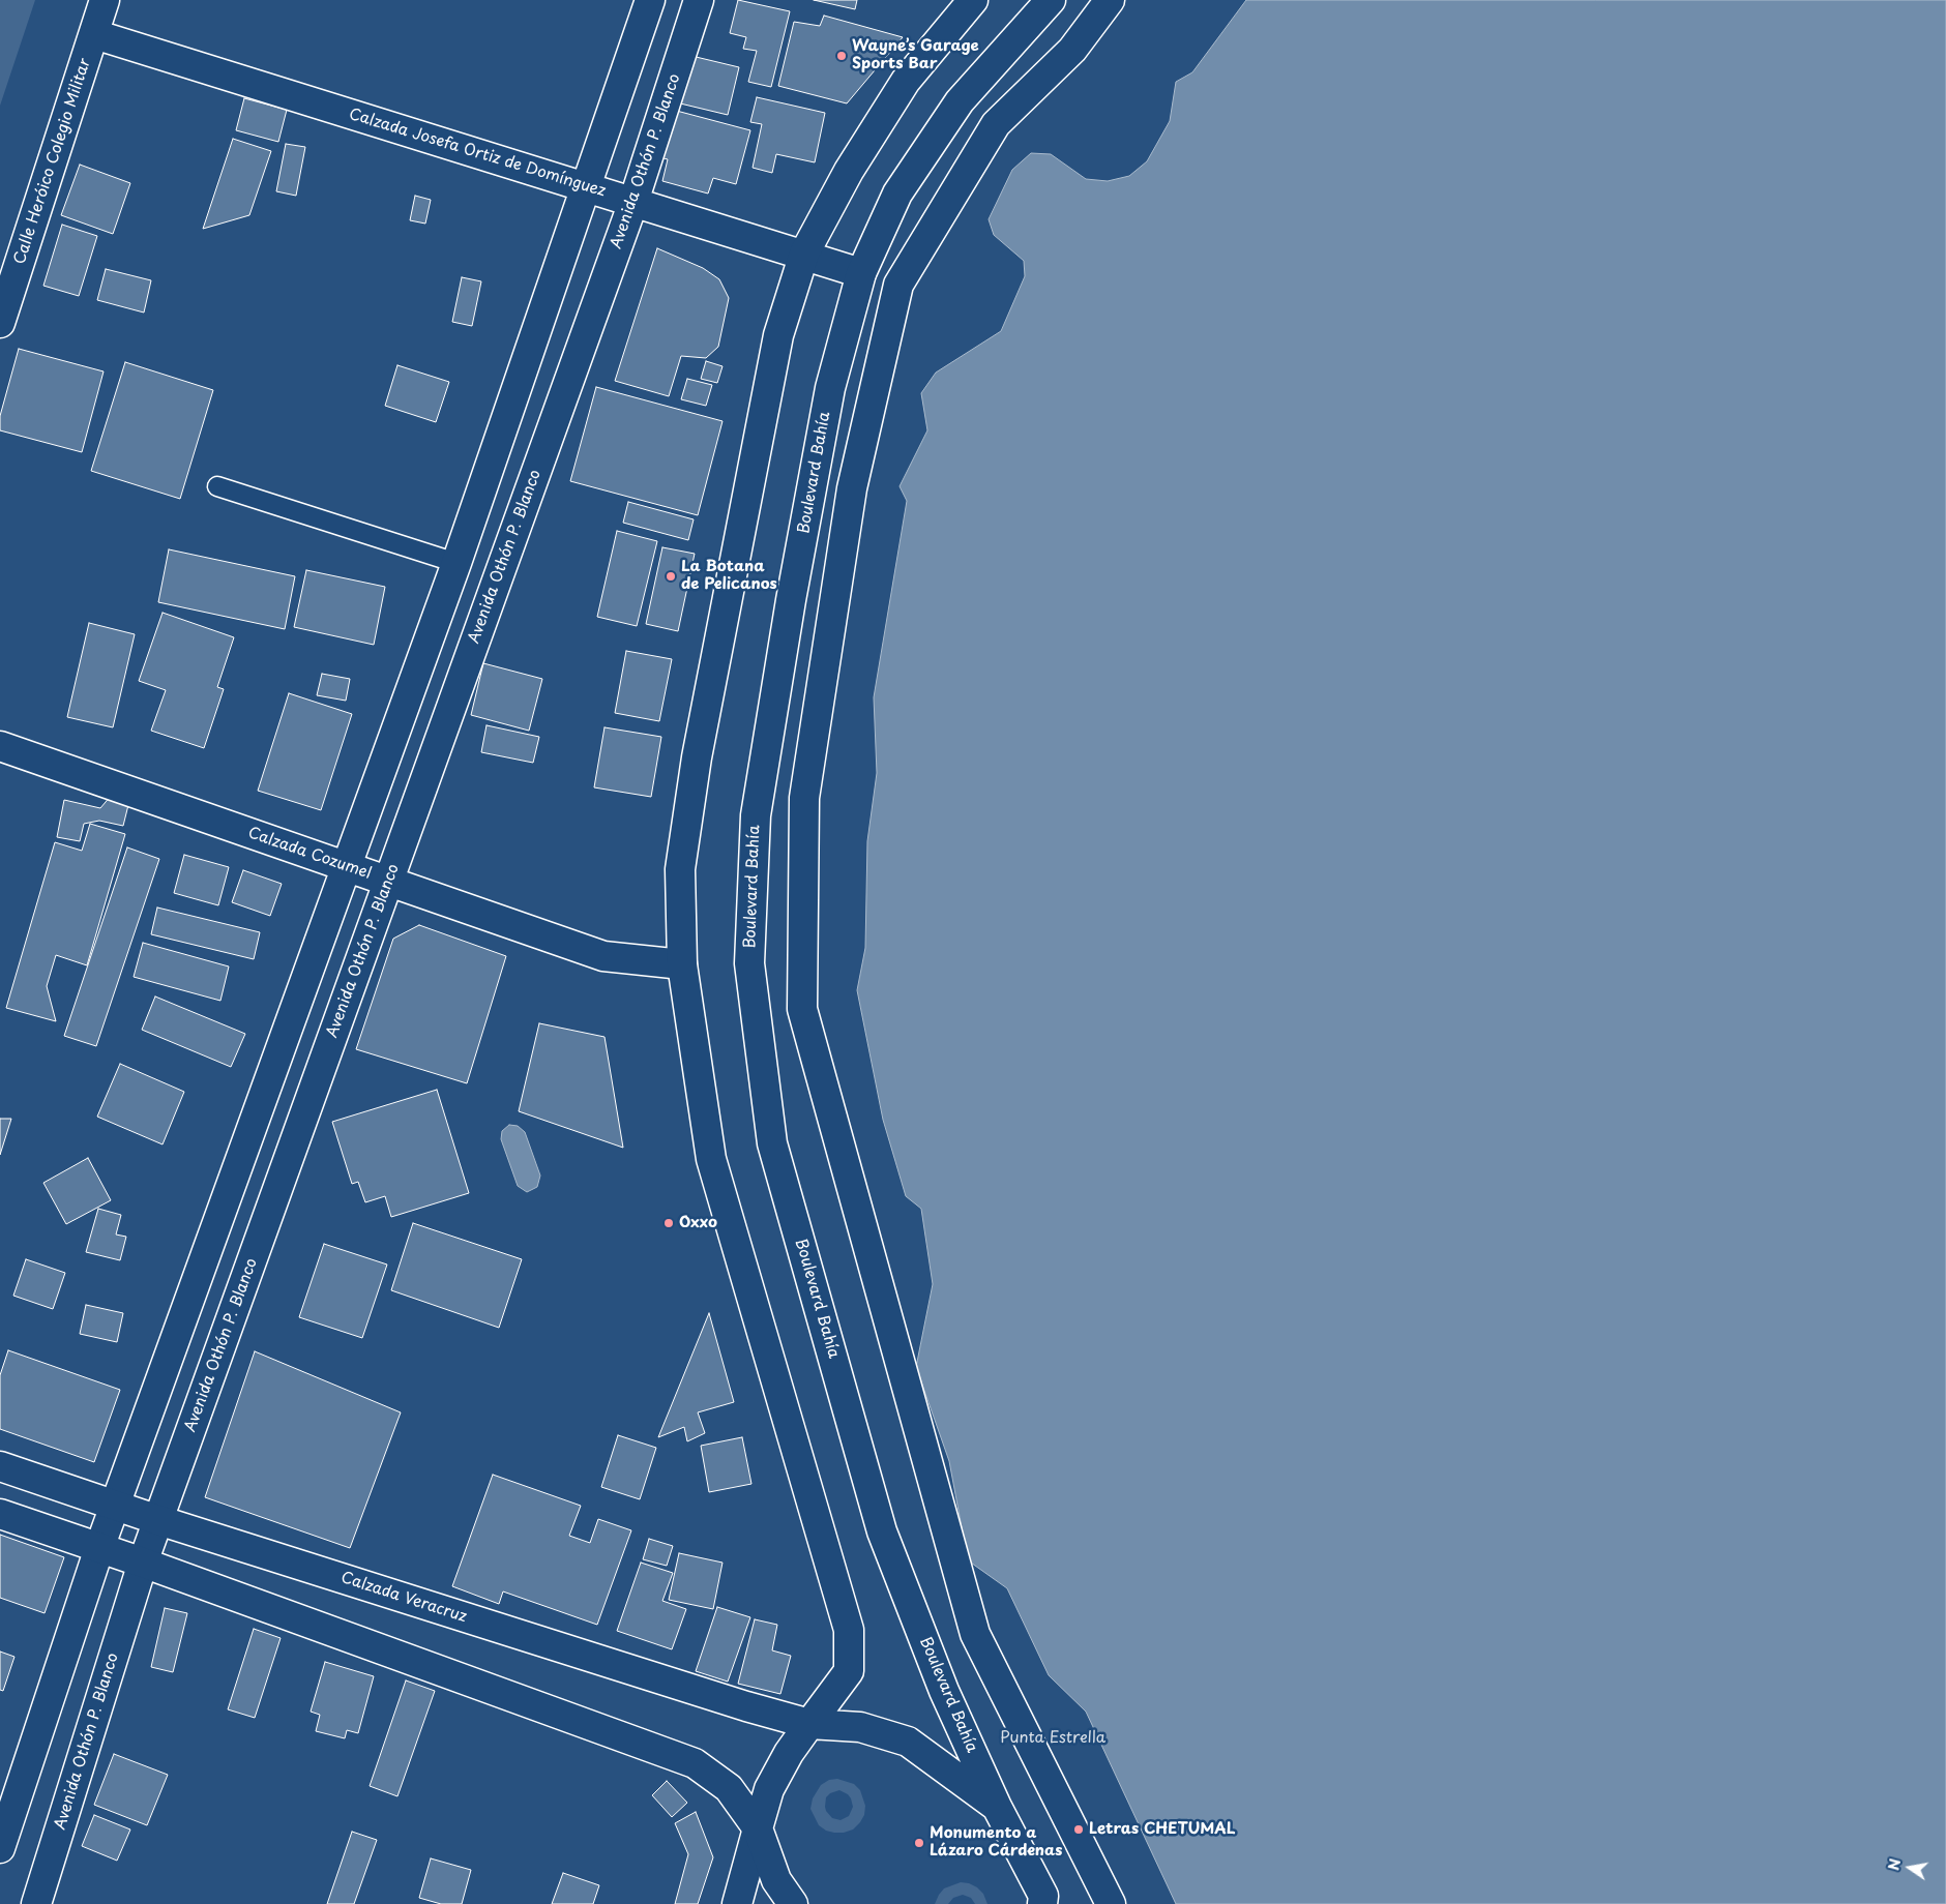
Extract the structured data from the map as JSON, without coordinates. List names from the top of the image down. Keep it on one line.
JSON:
{"streets":{"street":["Calzada Josefa Ortiz de Domínguez","Calle Heróico Colegio Militar","Avenida Othón P. Blanco","Boulevard Bahía","Calzada Cozumel","Calzada Veracruz"]},"crossings":[["Calzada Josefa Ortiz de Domínguez","Calle Heróico Colegio Militar"],["Calzada Josefa Ortiz de Domínguez","Avenida Othón P. Blanco"],["Calzada Josefa Ortiz de Domínguez","Boulevard Bahía"],["Avenida Othón P. Blanco","Calzada Cozumel"],["Avenida Othón P. Blanco","Calzada Veracruz"],["Boulevard Bahía","Calzada Veracruz"]],"parks":["Punta Estrella"],"places":["Wayne’s Garage Sports Bar","La Botana de Pelicanos","Oxxo","Letras CHETUMAL","Monumento a Lázaro Cárdenas"],"north":"left"}
